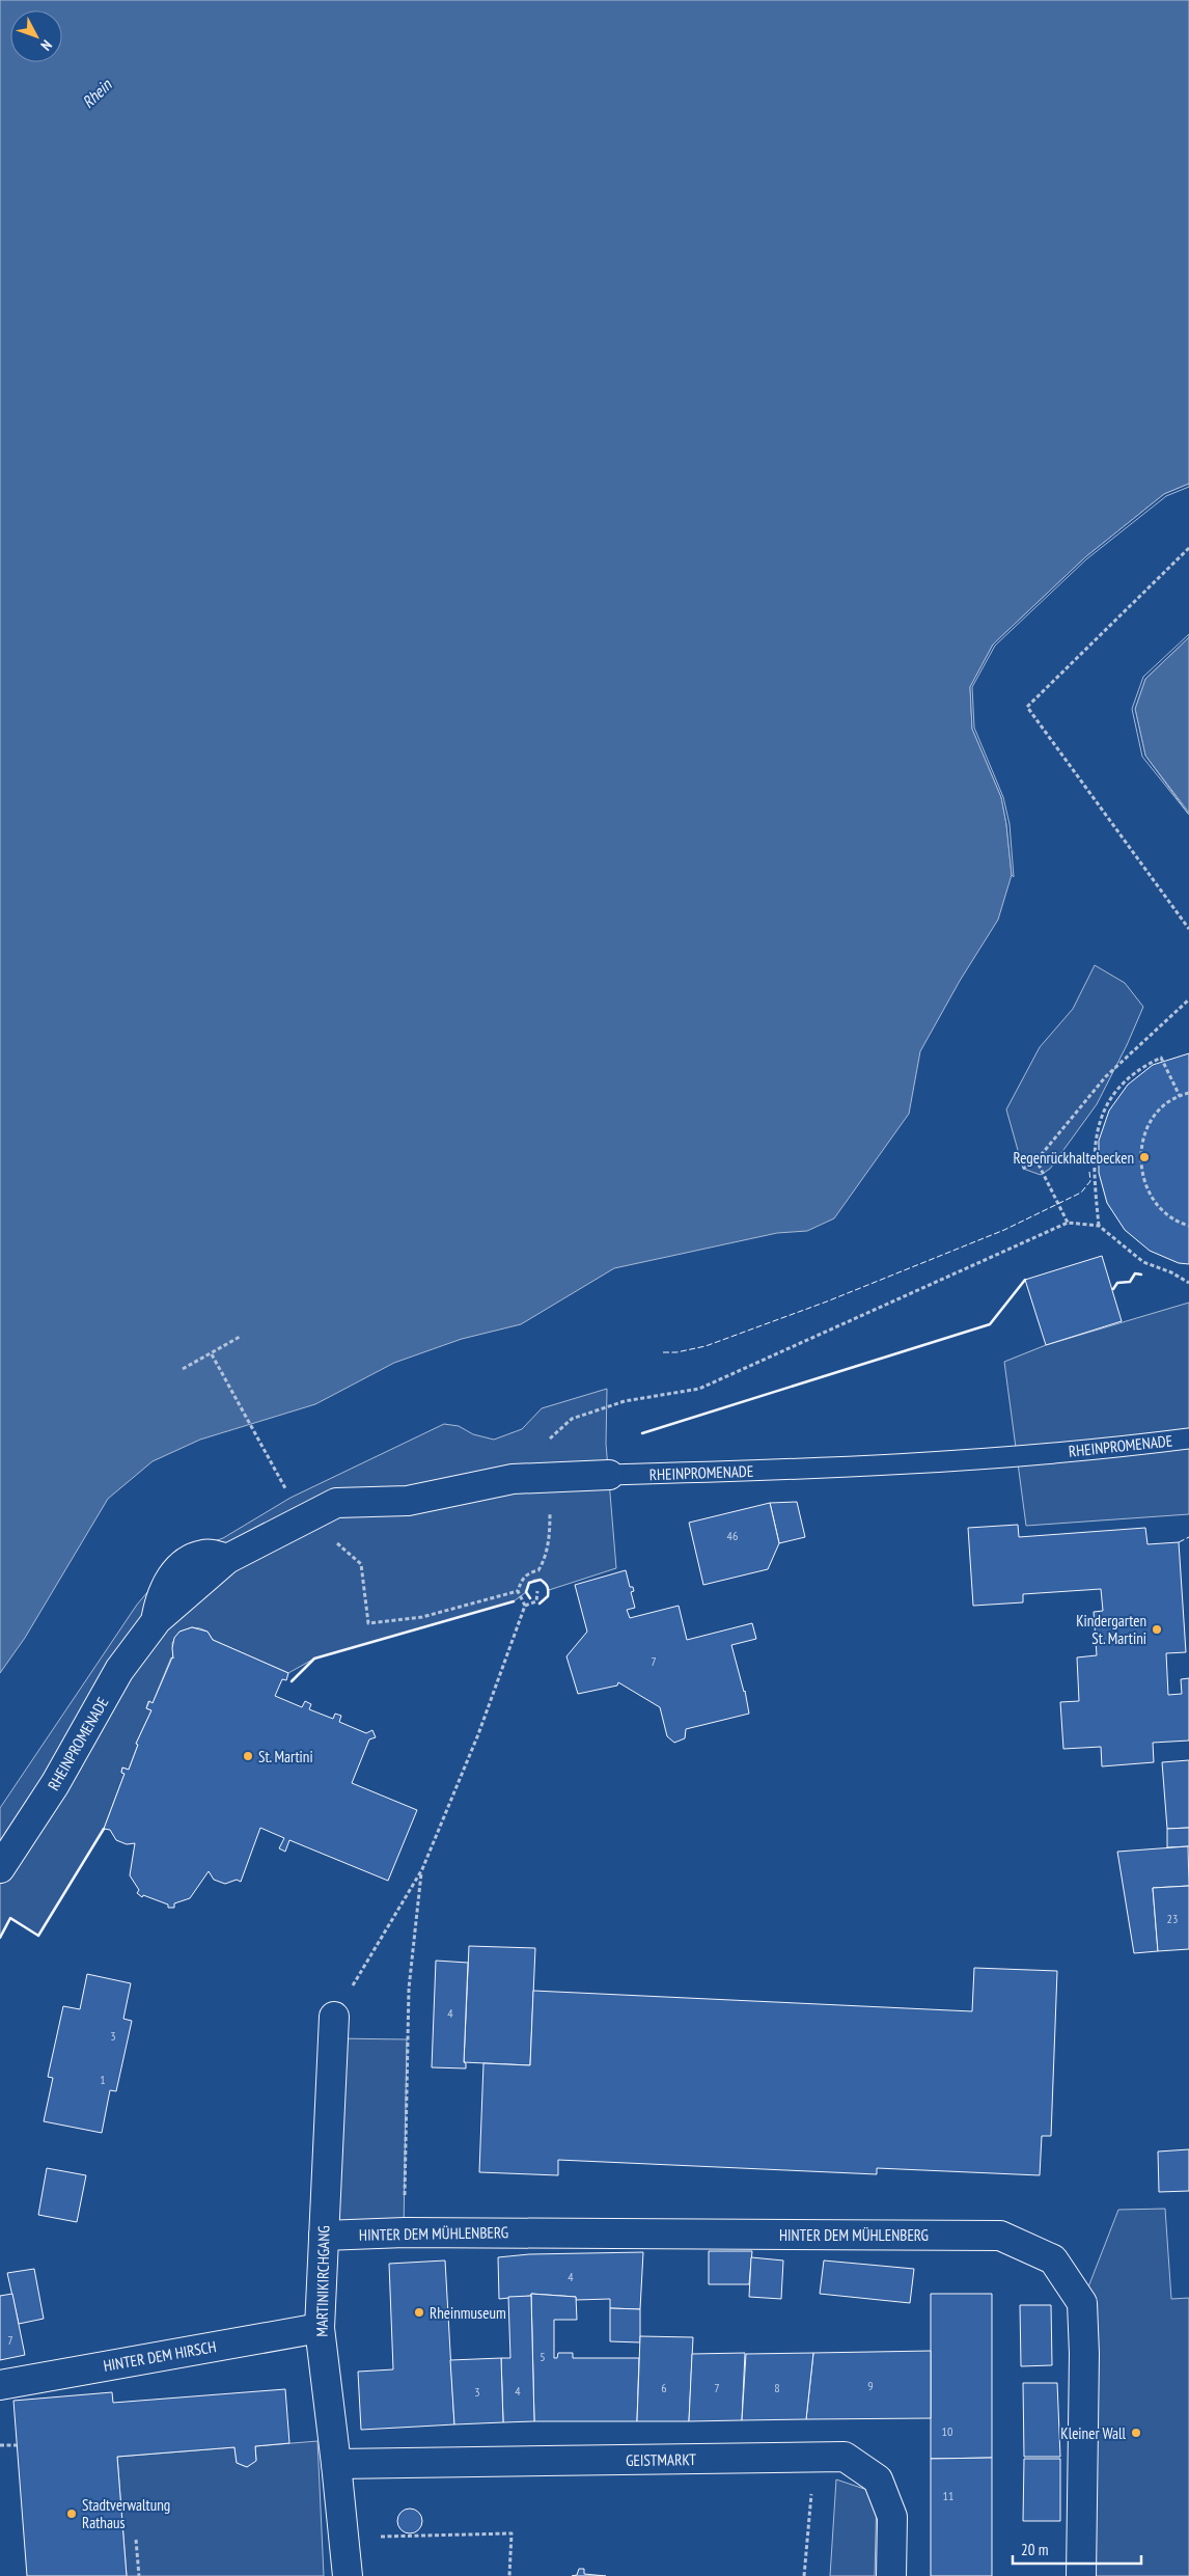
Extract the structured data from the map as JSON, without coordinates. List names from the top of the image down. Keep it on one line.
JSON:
{"streets":{"street":["RHEINPROMENADE","HINTER DEM MÜHLENBERG","MARTINIKIRCHGANG","HINTER DEM HIRSCH","GEISTMARKT"]},"crossings":[["HINTER DEM MÜHLENBERG","MARTINIKIRCHGANG"],["MARTINIKIRCHGANG","HINTER DEM HIRSCH"],["MARTINIKIRCHGANG","GEISTMARKT"]],"water":["Rhein"],"places":["Regenrückhaltebecken","Kindergarten St. Martini","St. Martini","Rheinmuseum","Kleiner Wall","Stadtverwaltung Rathaus"],"house_numbers":["46","7","23","4","3","1","4","7","5","9","6","7","8","4","3","10","11"],"scale_bar":"20 m","north":"bottom right"}
